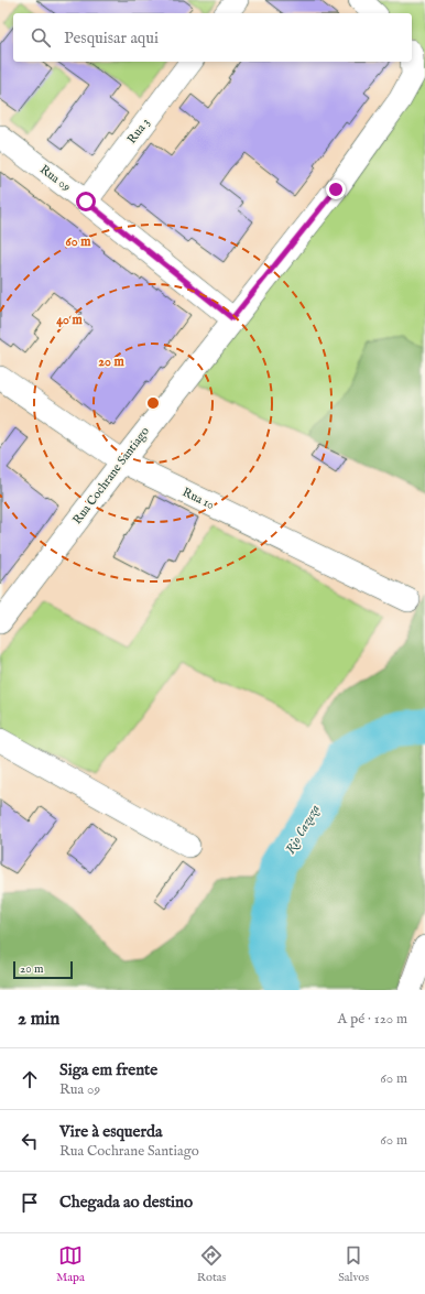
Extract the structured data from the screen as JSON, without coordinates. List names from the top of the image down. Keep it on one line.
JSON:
{"streets":{"street":["Rua 3","Rua 09","Rua Cochrane Santiago","Rua 10"]},"crossings":[["Rua 3","Rua 09"],["Rua 09","Rua Cochrane Santiago"],["Rua Cochrane Santiago","Rua 10"]],"water":["Rio Cazuza"],"scale_bar":"20 m","page":{"search":"Pesquisar aqui","scale":"20 m","heading":["2 min","A pé · 120 m"],"list":[["Siga em frente","Rua 09","60 m"],["Vire à esquerda","Rua Cochrane Santiago","60 m"],"Chegada ao destino"],"nav":["Mapa","Rotas","Salvos"]},"rings":["60 m","40 m","20 m"]}
